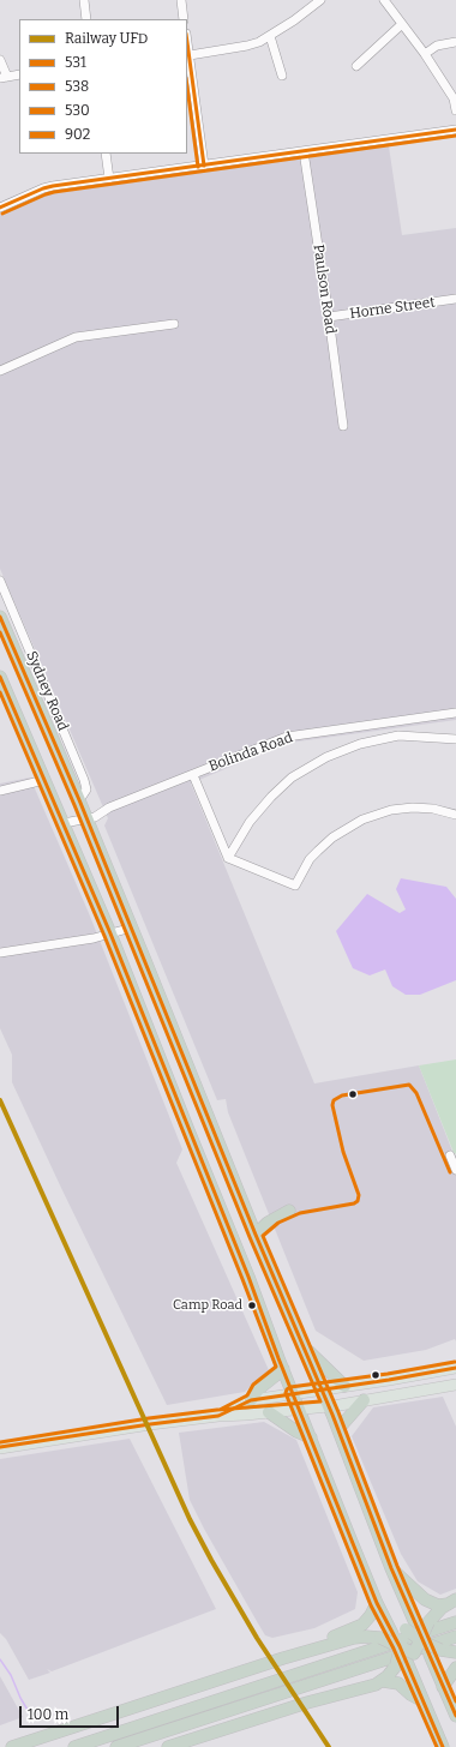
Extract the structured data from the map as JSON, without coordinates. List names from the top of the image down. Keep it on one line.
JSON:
{"streets":{"highway":["Sydney Road"],"street":["Paulson Road","Horne Street","Bolinda Road"]},"crossings":[["Paulson Road","Horne Street"],["Sydney Road","Bolinda Road"]],"places":["Camp Road"],"lines":["transit line 531","transit line 538","transit line 530","rail line UFD","transit line 902"],"legend":["Railway UFD","531","538","530","902"],"scale_bar":"100 m"}
